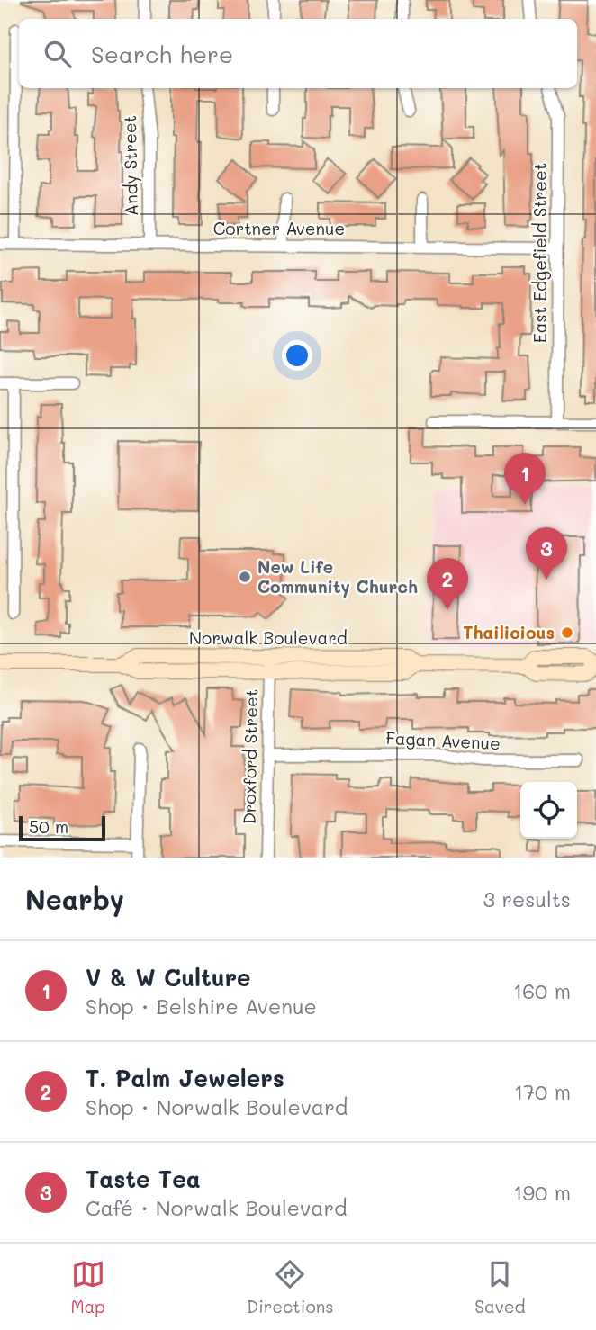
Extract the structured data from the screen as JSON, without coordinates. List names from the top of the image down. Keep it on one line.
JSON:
{"streets":{"main road":["Norwalk Boulevard"],"street":["Andy Street","Cortner Avenue","East Edgefield Street","Fagan Avenue","Droxford Street"]},"crossings":[["Andy Street","Cortner Avenue"],["Cortner Avenue","East Edgefield Street"],["Norwalk Boulevard","Droxford Street"],["Fagan Avenue","Droxford Street"]],"places":["New Life Community Church","Thailicious"],"scale_bar":"50 m","page":{"search":"Search here","pins":["1","3","2"],"scale":"50 m","heading":["Nearby","3 results"],"list":[{"mark":"1","name":"V & W Culture","note":"Shop · Belshire Avenue","value":"160 m"},{"mark":"2","name":"T. Palm Jewelers","note":"Shop · Norwalk Boulevard","value":"170 m"},{"mark":"3","name":"Taste Tea","note":"Café · Norwalk Boulevard","value":"190 m"}],"nav":["Map","Directions","Saved"]}}
